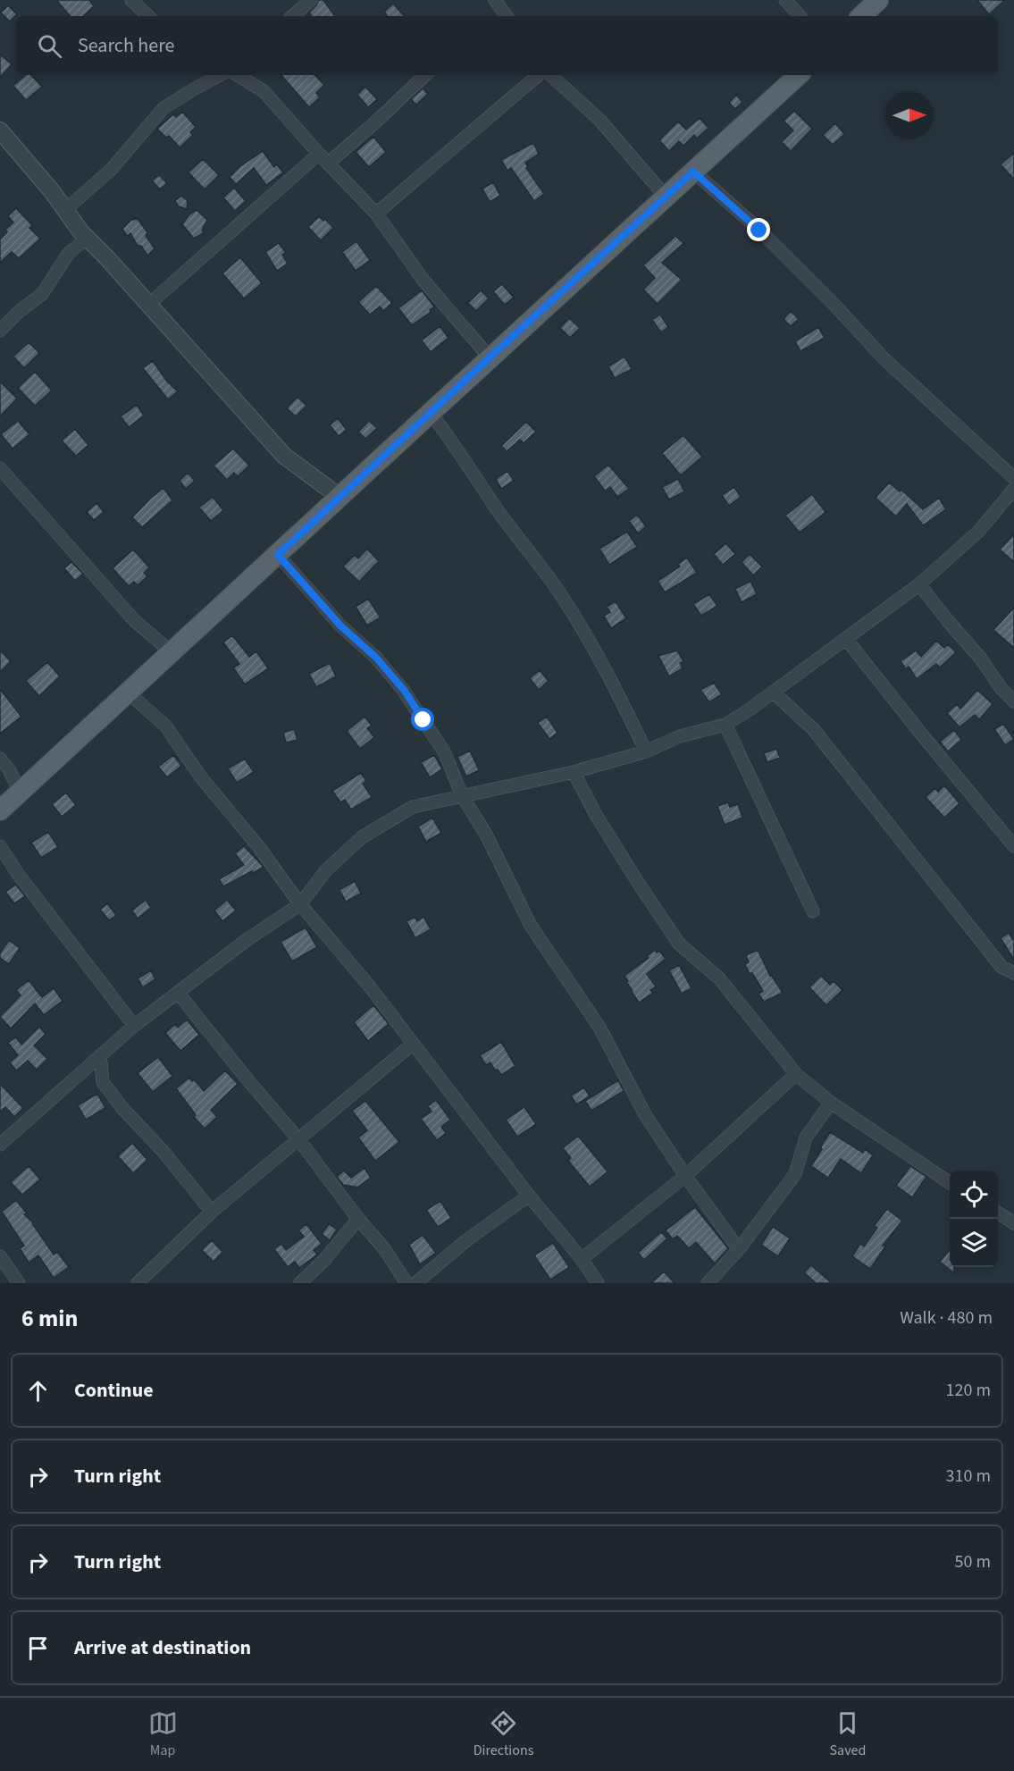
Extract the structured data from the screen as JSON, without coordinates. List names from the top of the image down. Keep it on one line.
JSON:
{"north":"right","page":{"search":"Search here","heading":["6 min","Walk · 480 m"],"list":[["Continue","120 m"],["Turn right","310 m"],["Turn right","50 m"],"Arrive at destination"],"nav":["Map","Directions","Saved"]}}
